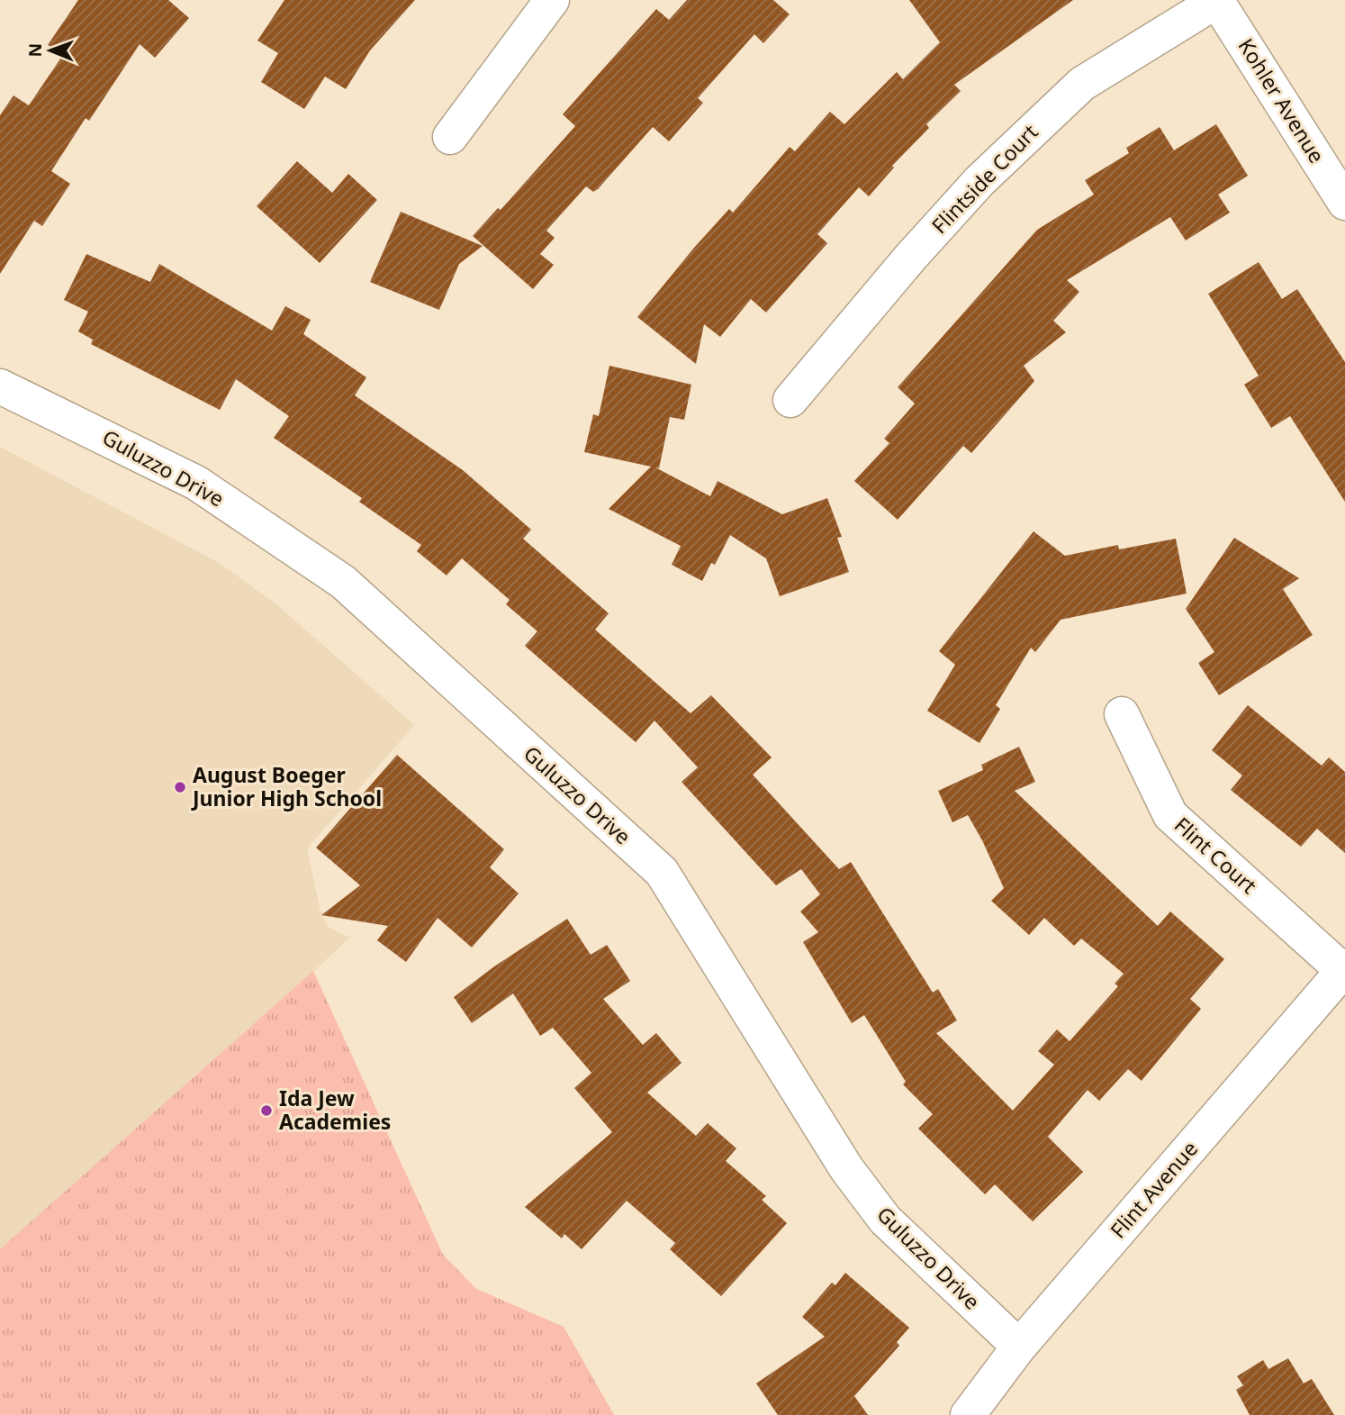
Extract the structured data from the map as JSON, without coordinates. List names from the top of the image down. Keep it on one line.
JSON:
{"streets":{"street":["Kohler Avenue","Flintside Court","Guluzzo Drive","Flint Court","Flint Avenue"]},"crossings":[["Kohler Avenue","Flintside Court"],["Guluzzo Drive","Flint Avenue"],["Flint Court","Flint Avenue"]],"places":["August Boeger Junior High School","Ida Jew Academies"],"north":"left"}
